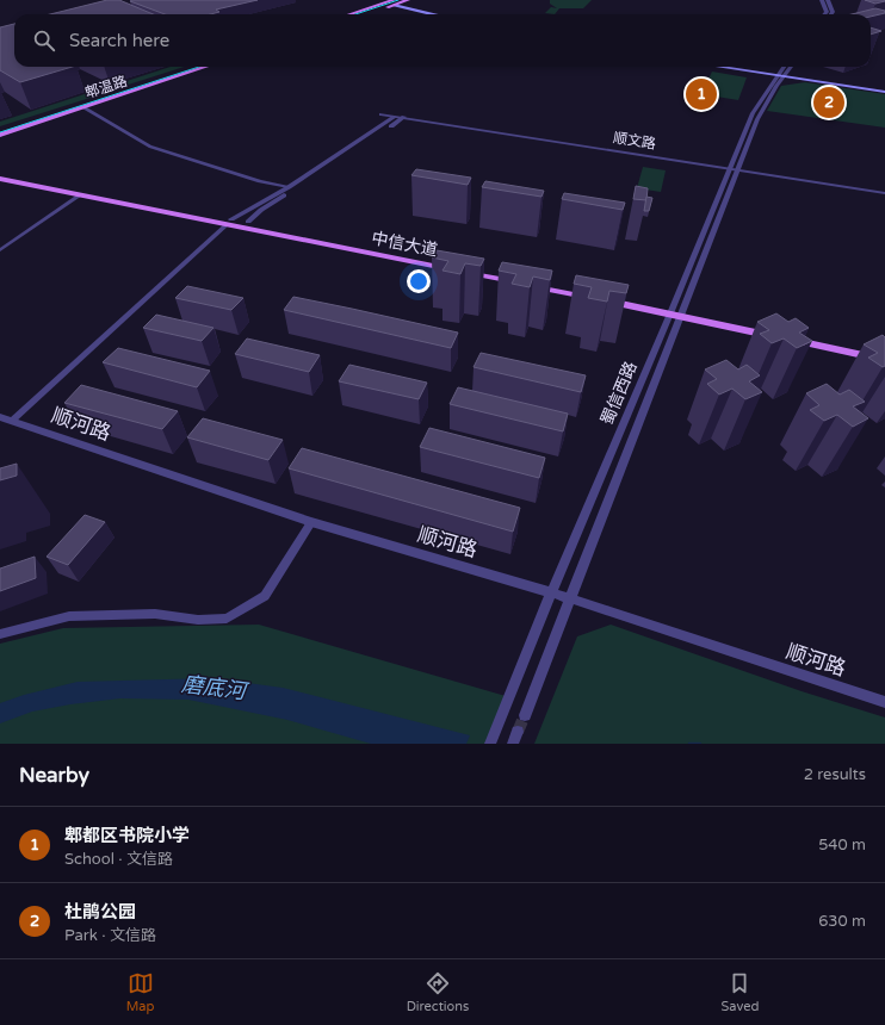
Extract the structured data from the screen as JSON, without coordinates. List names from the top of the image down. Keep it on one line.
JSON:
{"streets":{"main road":["郫温路","中信大道"],"street":["顺文路","蜀信西路","顺河路"]},"crossings":[["顺文路","蜀信西路"],["中信大道","蜀信西路"],["蜀信西路","顺河路"]],"water":["磨底河"],"page":{"search":"Search here","pins":["1","2"],"heading":["Nearby","2 results"],"list":[{"mark":"1","name":"郫都区书院小学","note":"School · 文信路","value":"540 m"},{"mark":"2","name":"杜鹃公园","note":"Park · 文信路","value":"630 m"}],"nav":["Map","Directions","Saved"]}}
